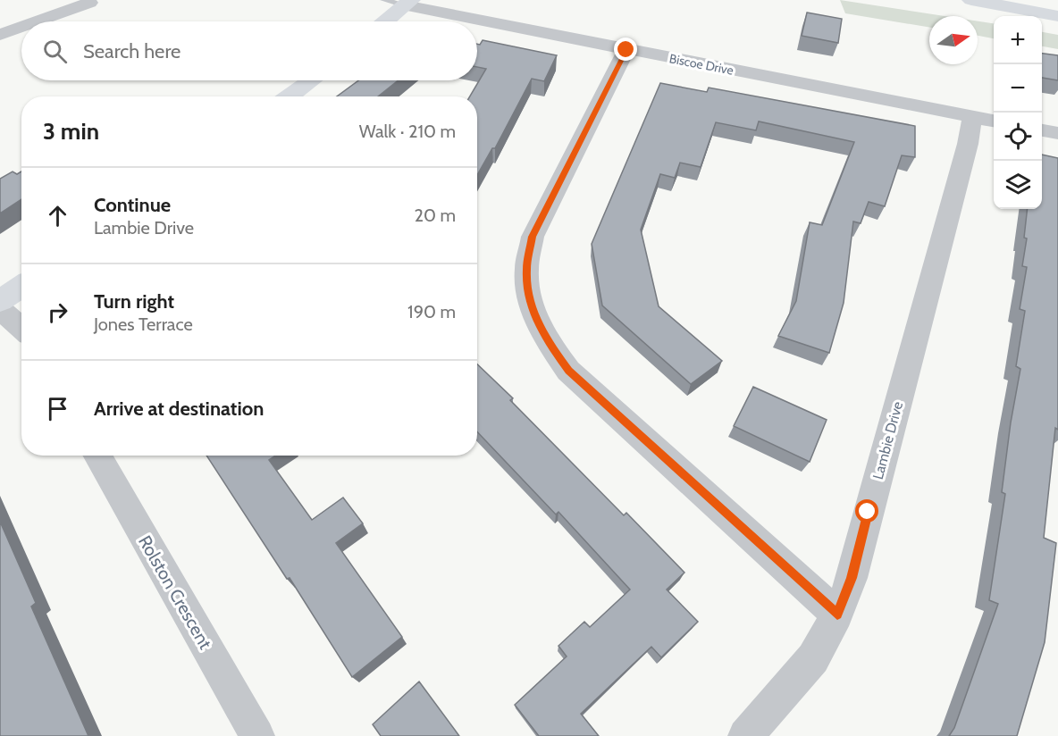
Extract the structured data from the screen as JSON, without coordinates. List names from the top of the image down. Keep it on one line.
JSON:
{"streets":{"street":["Biscoe Drive","Lambie Drive","Rolston Crescent"]},"crossings":[["Biscoe Drive","Lambie Drive"]],"north":"right","page":{"map_buttons":["+","−"],"search":"Search here","heading":["3 min","Walk · 210 m"],"list":[["Continue","Lambie Drive","20 m"],["Turn right","Jones Terrace","190 m"],"Arrive at destination"]}}
